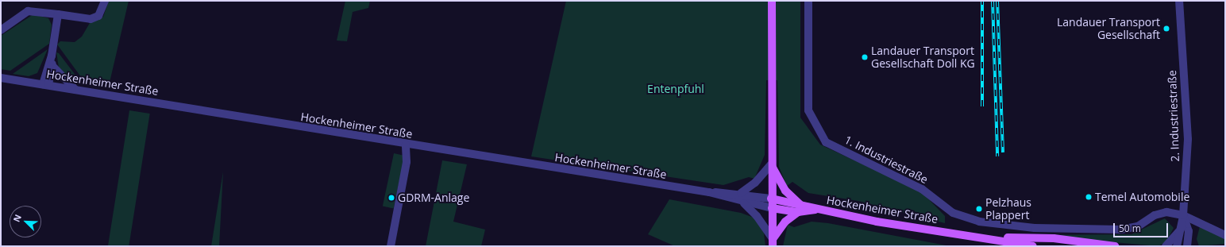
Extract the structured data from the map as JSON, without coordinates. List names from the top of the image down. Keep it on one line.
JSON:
{"streets":{"main road":["Hockenheimer Straße"],"street":["2. Industriestraße","1. Industriestraße"]},"crossings":[["2. Industriestraße","1. Industriestraße"]],"parks":["Entenpfuhl"],"places":["Landauer Transport Gesellschaft","Landauer Transport Gesellschaft Doll KG","Temel Automobile","GDRM-Anlage","Pelzhaus Plappert"],"scale_bar":"50 m","north":"top left"}
